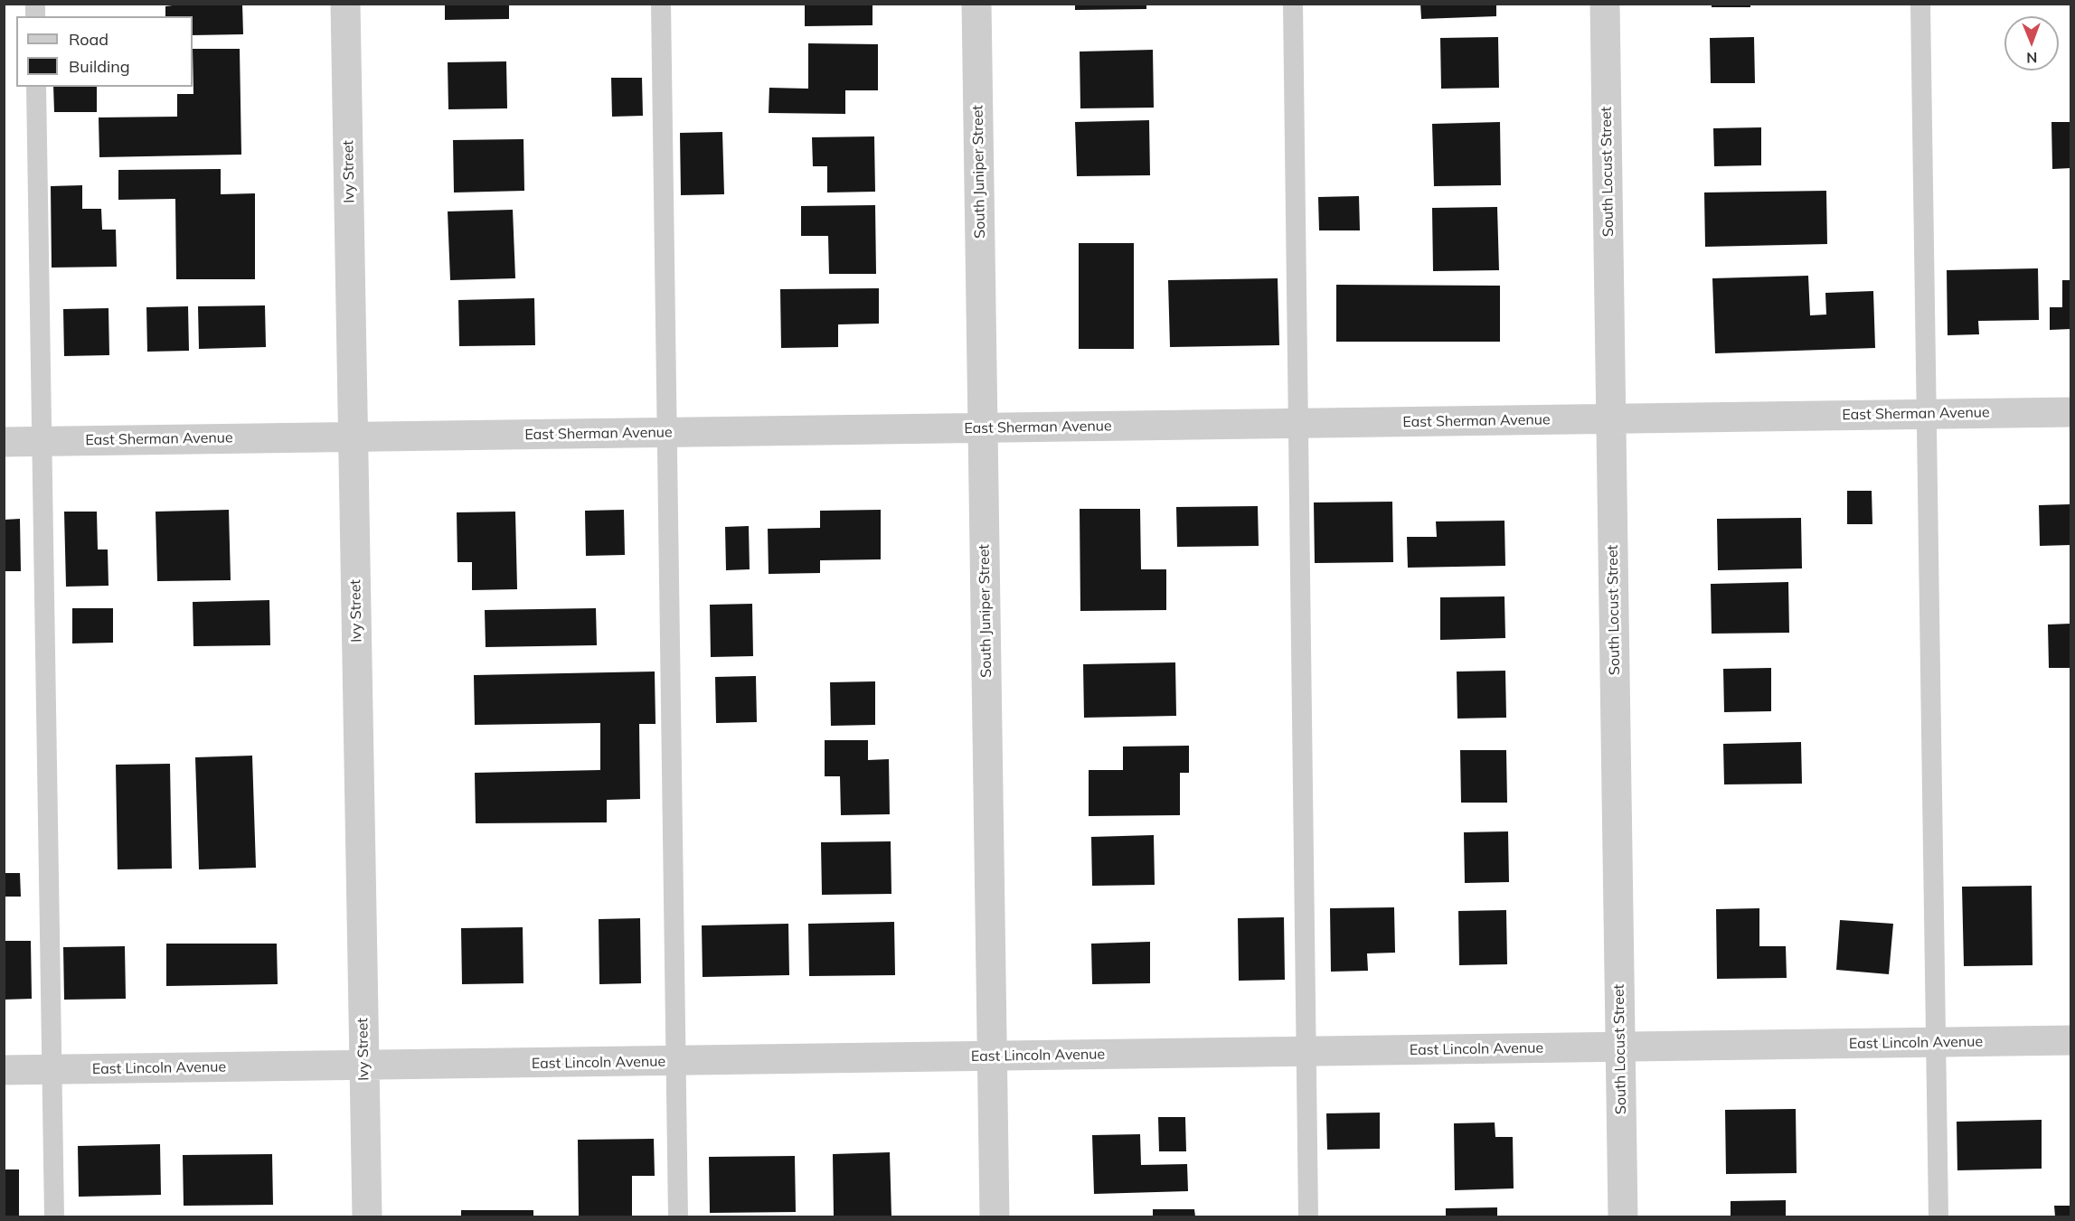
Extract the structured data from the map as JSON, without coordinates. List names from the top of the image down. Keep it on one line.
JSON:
{"streets":{"street":["Ivy Street","South Juniper Street","South Locust Street","East Sherman Avenue","East Lincoln Avenue"]},"crossings":[["Ivy Street","East Sherman Avenue"],["Ivy Street","East Lincoln Avenue"],["South Juniper Street","East Sherman Avenue"],["South Juniper Street","East Lincoln Avenue"],["South Locust Street","East Sherman Avenue"],["South Locust Street","East Lincoln Avenue"]],"legend":["Road","Building"],"north":"bottom"}
